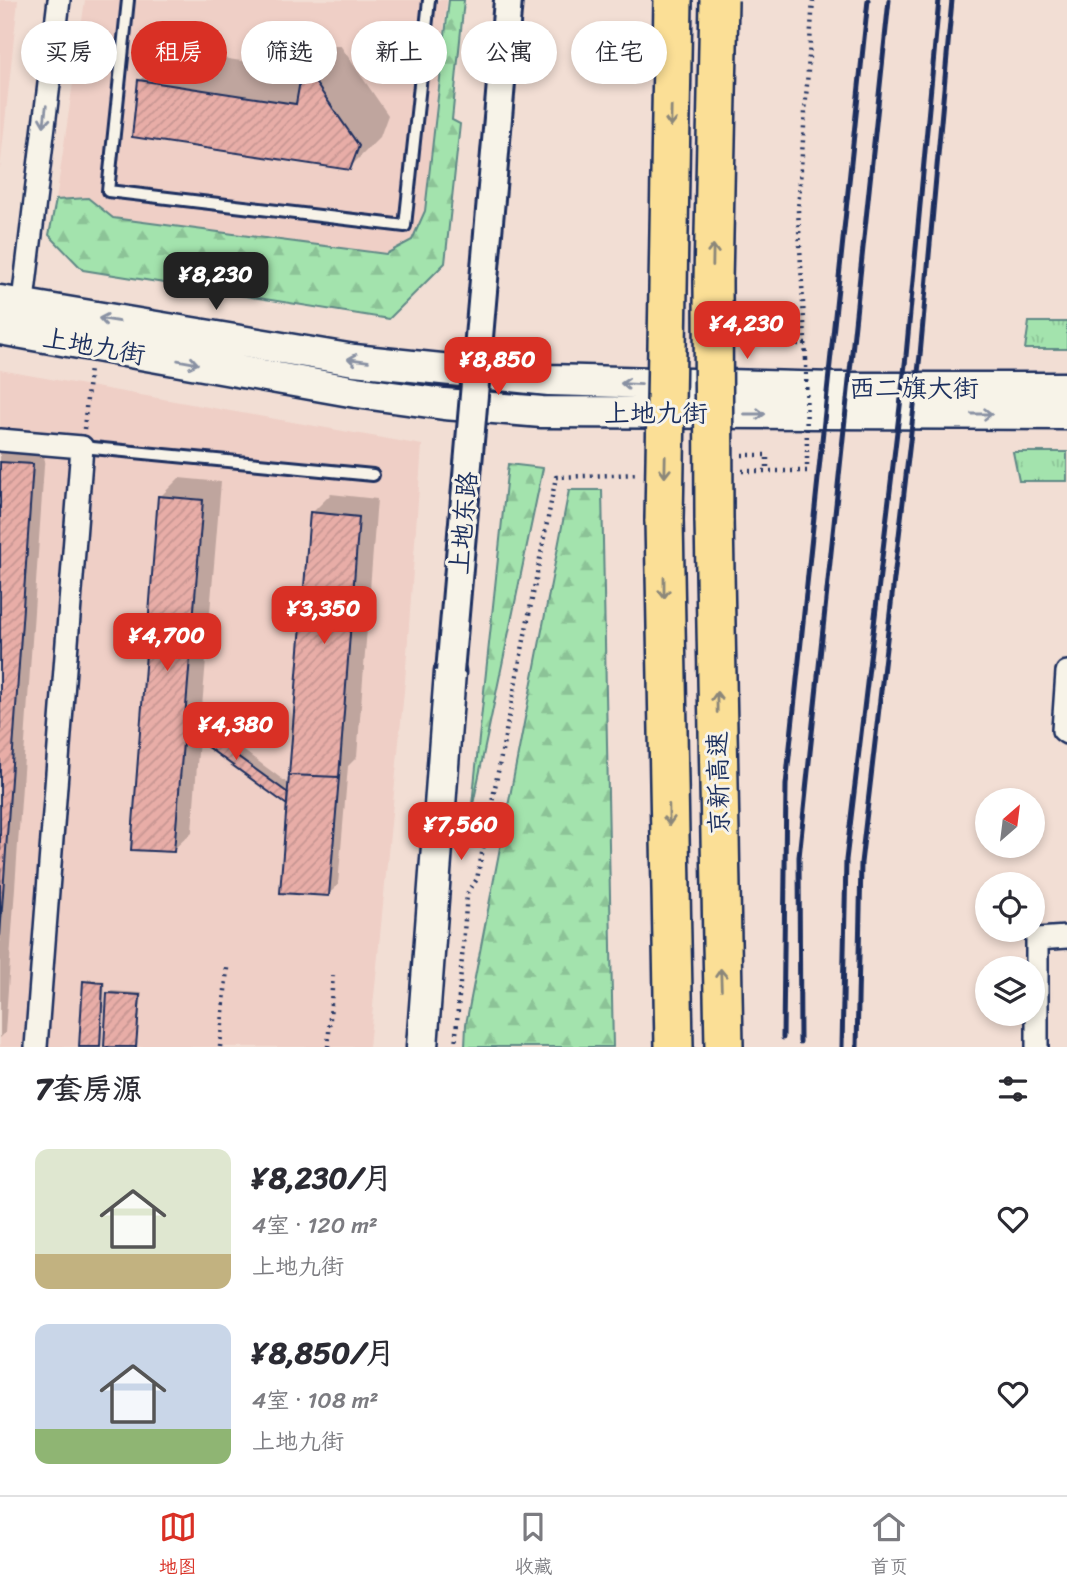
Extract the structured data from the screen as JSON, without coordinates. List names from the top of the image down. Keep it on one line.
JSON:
{"streets":{"highway":["京新高速"],"main road":["上地九街","西二旗大街","上地东路"]},"crossings":[["上地九街","西二旗大街"]],"one_way":["西二旗大街"],"north":"top right","page":{"chip":["买房","租房","筛选","新上","公寓","住宅"],"price":["¥8,230","¥4,230","¥8,850","¥3,350","¥4,700","¥4,380","¥7,560"],"heading":"7套房源","list":[{"name":"¥8,230/月","note":"4室 · 120 m² · 上地九街"},{"name":"¥8,850/月","note":"4室 · 108 m² · 上地九街"}],"tabs":["地图","收藏","首页"]}}
